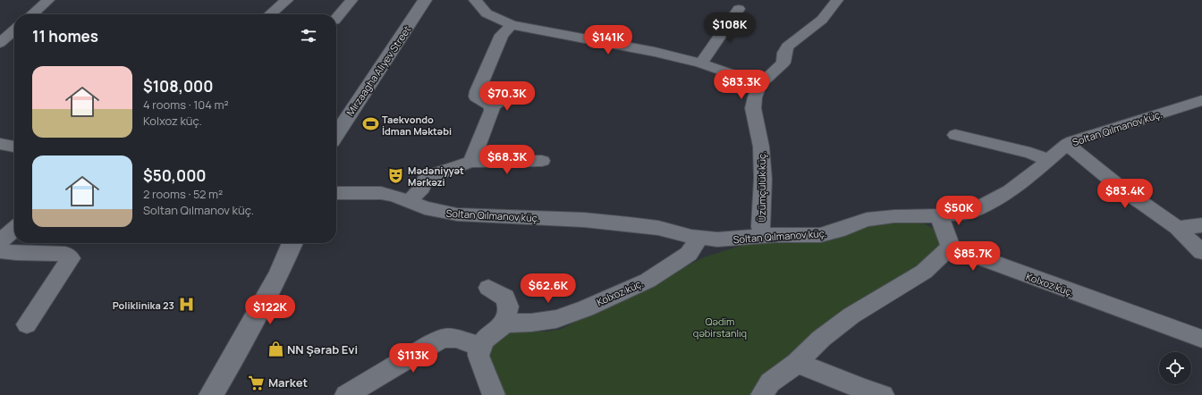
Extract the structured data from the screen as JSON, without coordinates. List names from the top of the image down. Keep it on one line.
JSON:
{"streets":{"street":["Mirzaagha Aliyev Street","Soltan Qılmanov küç.","Üzümçülük küç.","Kolxoz küç."]},"crossings":[["Soltan Qılmanov küç.","Üzümçülük küç."],["Soltan Qılmanov küç.","Kolxoz küç."]],"parks":["Qədim qəbirstanlıq"],"places":{"sports":["Taekvondo İdman Məktəbi"],"theatre":["Mədəniyyət Mərkəzi"],"hospital":["Poliklinika 23"],"shop":["NN Şərab Evi"],"supermarket":["Market"]},"page":{"price":["$108K","$141K","$83.3K","$70.3K","$68.3K","$83.4K","$50K","$85.7K","$62.6K","$122K","$113K"],"heading":"11 homes","list":[{"name":"$108,000","note":"4 rooms · 104 m² · Kolxoz küç."},{"name":"$50,000","note":"2 rooms · 52 m² · Soltan Qılmanov küç."}]}}
